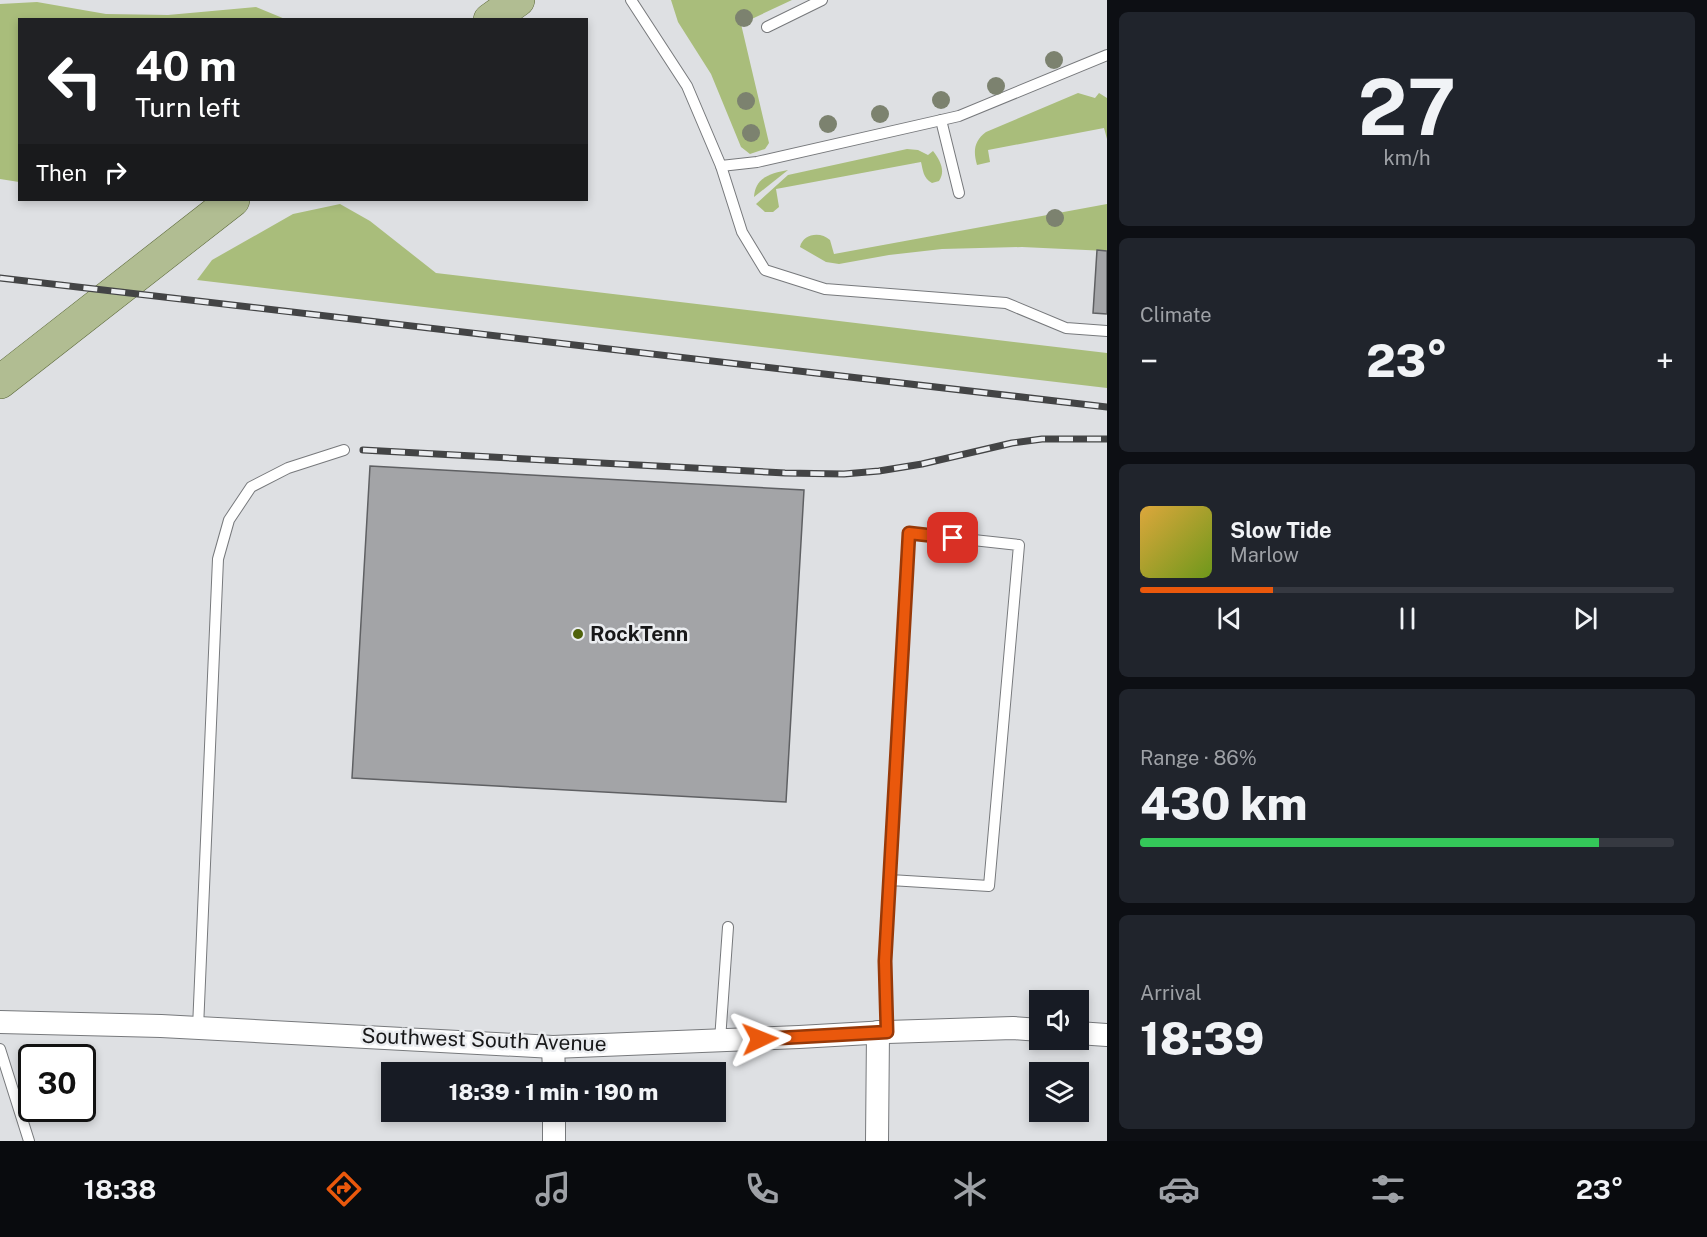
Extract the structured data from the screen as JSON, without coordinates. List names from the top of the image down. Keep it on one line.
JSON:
{"streets":{"street":["Southwest South Avenue"]},"places":["RockTenn"],"page":{"tile":[["27","km/h"],"Climate",["Range · 86%","430 km"],["Arrival","18:39"]],"turn":["40 m","Turn left"],"then":"Then","heat":["−","23°","+"],"song":["Slow Tide","Marlow"],"limit":"30","trip":"18:39 · 1 min · 190 m","tabs":["18:38","23°"]}}
